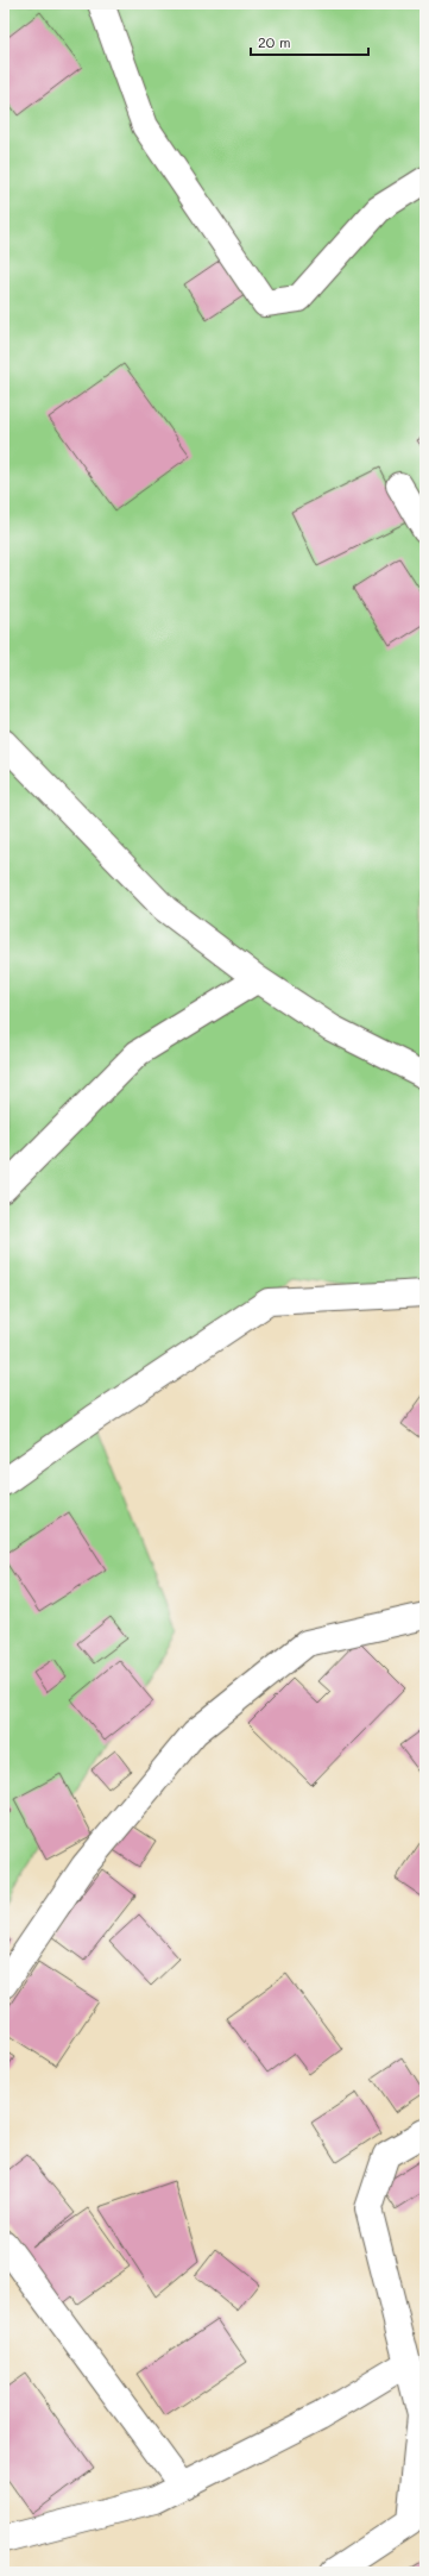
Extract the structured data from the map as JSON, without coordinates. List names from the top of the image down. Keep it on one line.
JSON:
{"scale_bar":"20 m"}
